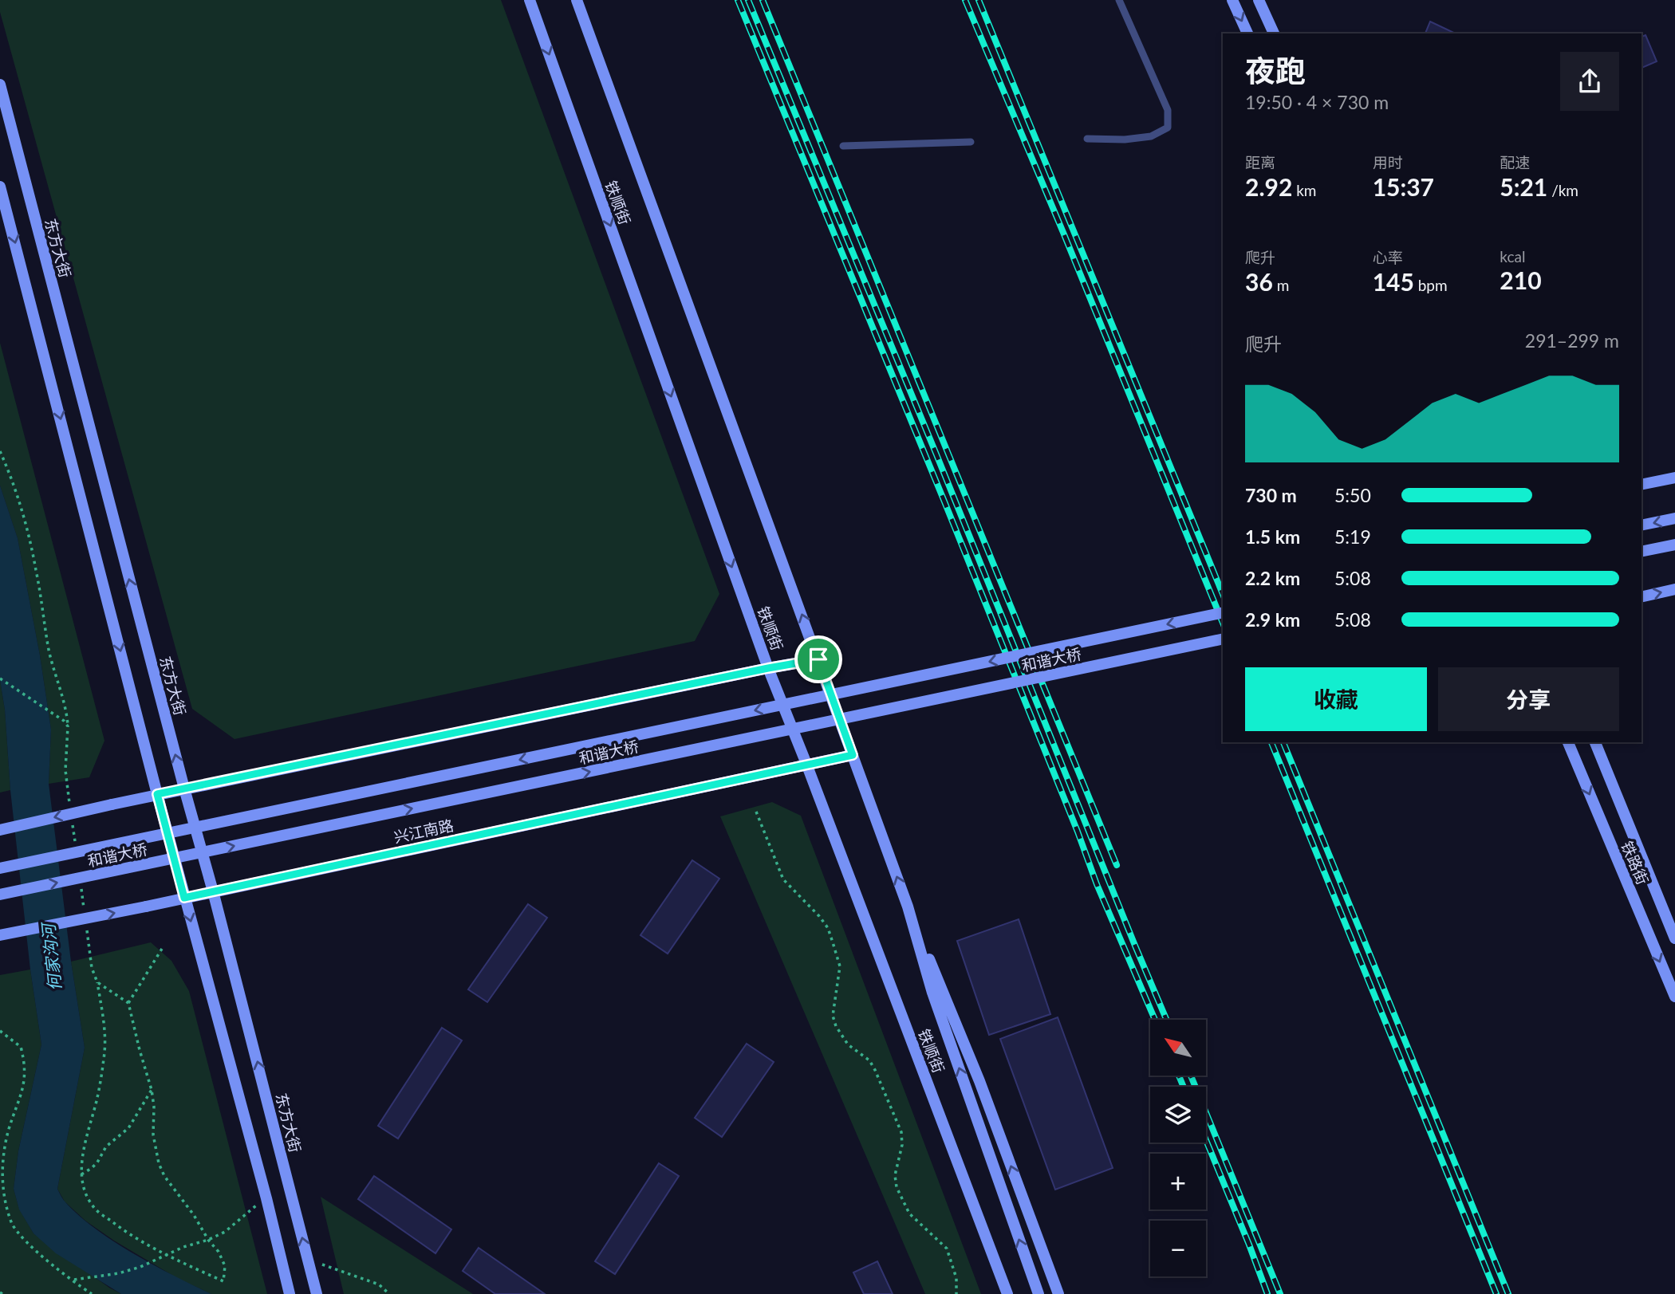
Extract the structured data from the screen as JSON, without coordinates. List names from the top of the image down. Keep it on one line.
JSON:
{"streets":{"main road":["铁顺街","东方大街","和谐大桥","兴江南路","铁路街"]},"crossings":[["铁顺街","兴江南路"],["东方大街","兴江南路"]],"water":["何家沟河"],"north":"top left","page":{"heading":["夜跑","19:50 · 4 × 730 m"],"stats":[["距离","2.92 km"],["用时","15:37"],["配速","5:21 /km"],["爬升","36 m"],["心率","145 bpm"],["kcal","210"]],"chart":["爬升","291–299 m"],"list":[{"name":"730 m","note":"5:50"},{"name":"1.5 km","note":"5:19"},{"name":"2.2 km","note":"5:08"},{"name":"2.9 km","note":"5:08"}],"buttons":["收藏","分享"],"map_buttons":["+","−"]}}
